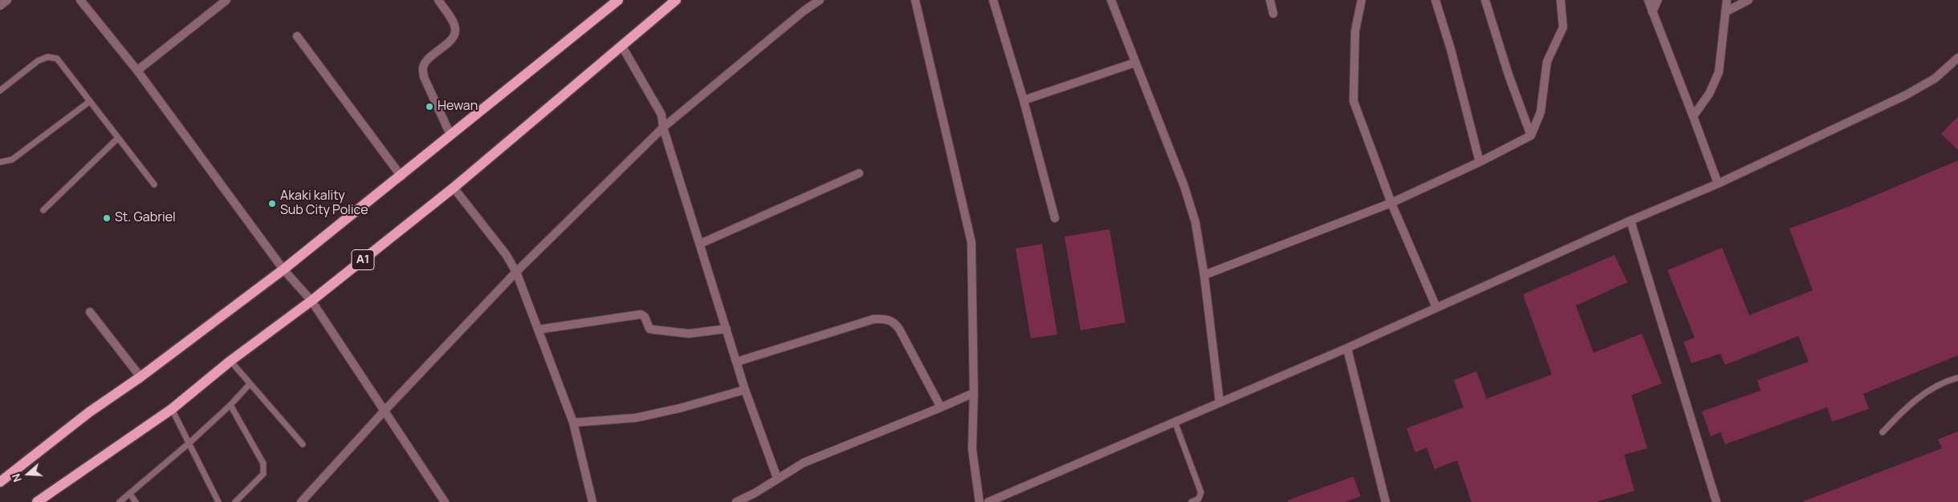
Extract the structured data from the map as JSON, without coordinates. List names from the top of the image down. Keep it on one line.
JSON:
{"streets":{"main road":["A1"]},"places":["Hewan","Akaki kality Sub City Police","St. Gabriel"],"north":"left"}
